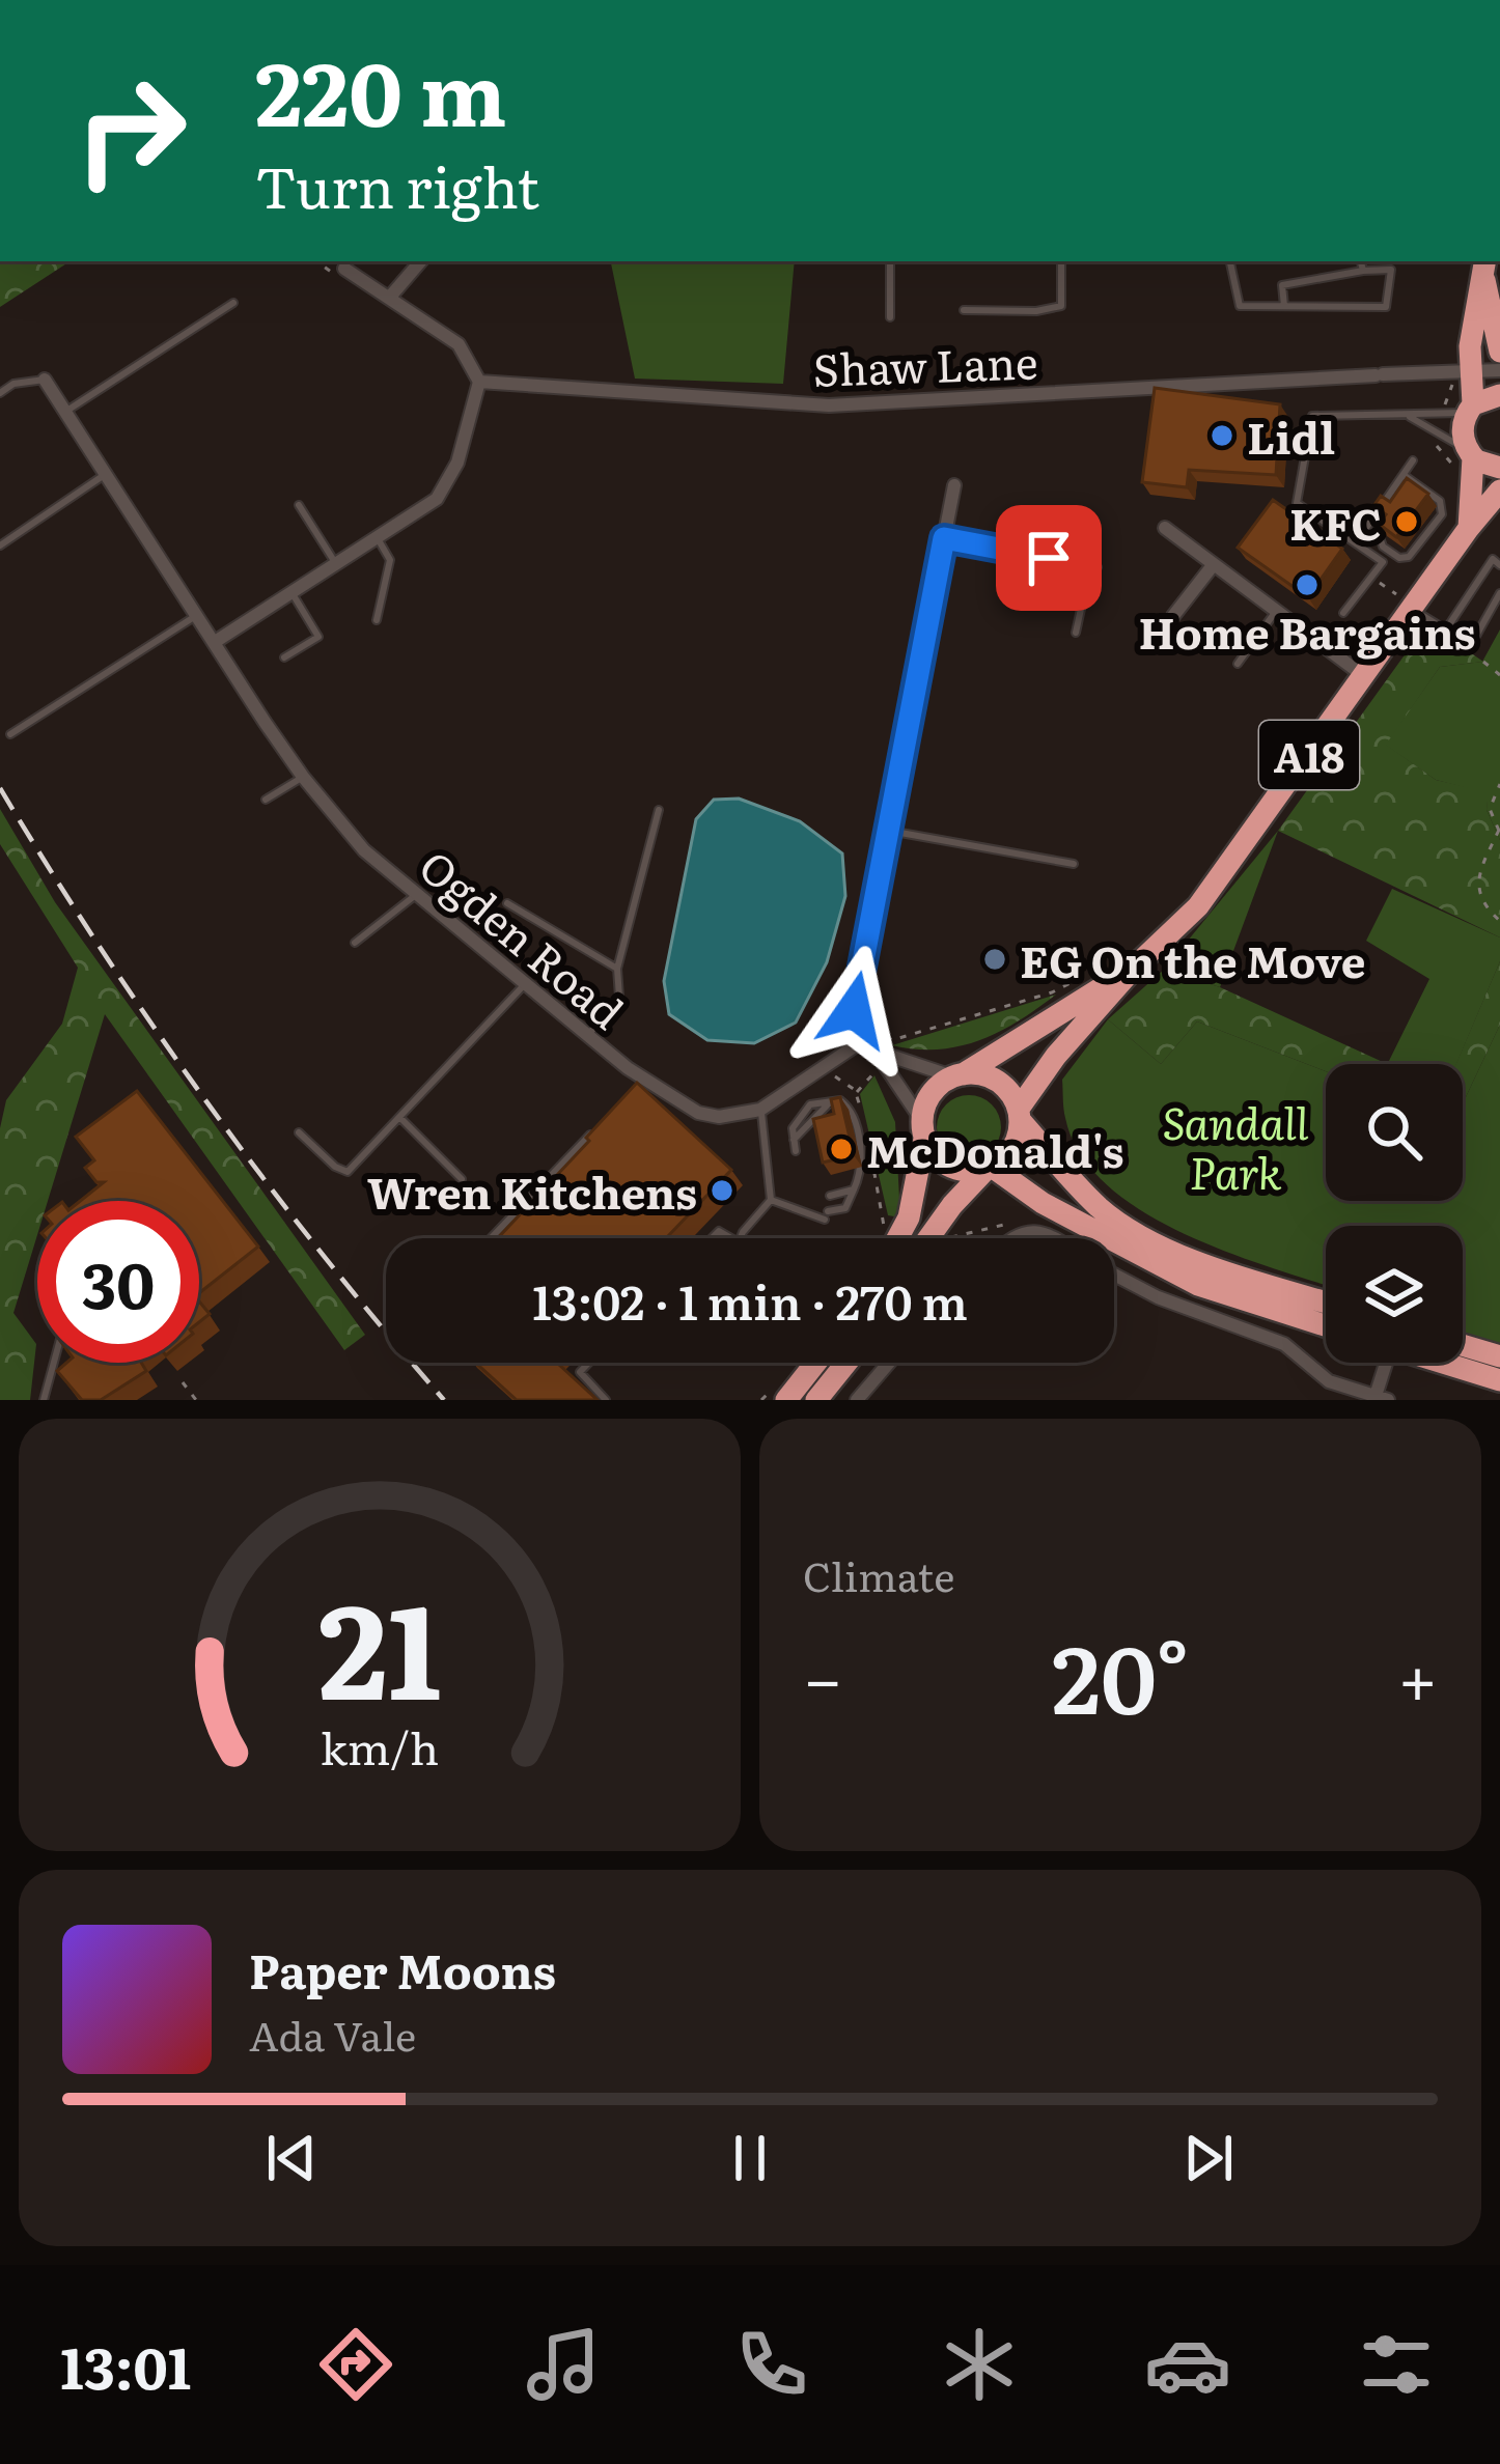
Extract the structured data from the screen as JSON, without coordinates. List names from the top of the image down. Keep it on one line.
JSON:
{"streets":{"highway":["A18"],"street":["Shaw Lane","Ogden Road"]},"parks":["Sandall Park"],"places":["Lidl","KFC","Home Bargains","EG On the Move","McDonald's","Wren Kitchens"],"page":{"turn":["220 m","Turn right"],"limit":"30","trip":"13:02 · 1 min · 270 m","tile":"Climate","heat":["−","20°","+"],"song":["Paper Moons","Ada Vale"],"tabs":"13:01","gauge":["21","km/h"]}}
